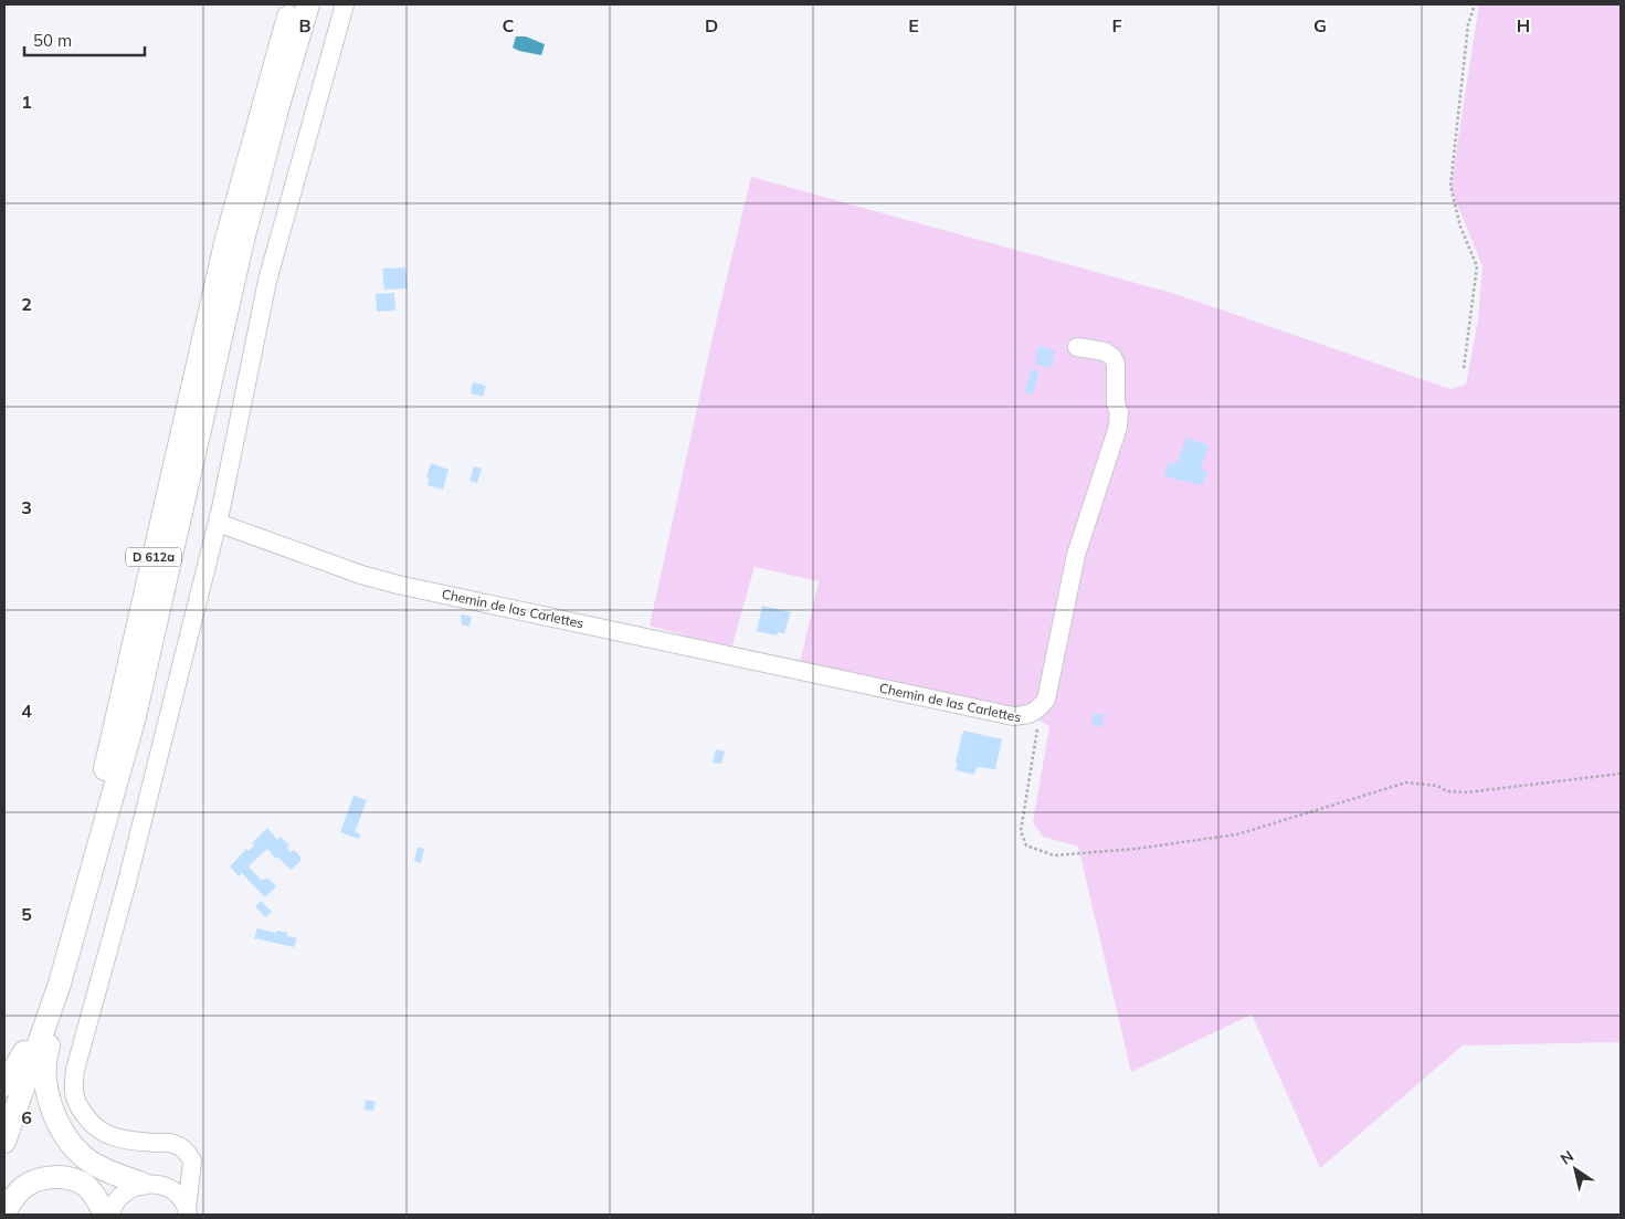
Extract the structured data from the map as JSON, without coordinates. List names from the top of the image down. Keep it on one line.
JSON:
{"streets":{"main road":["D 612a"],"street":["Chemin de las Carlettes"]},"scale_bar":"50 m","north":"top left","grid":{"columns":["B","C","D","E","F","G","H"],"rows":["1","2","3","4","5","6"]}}
